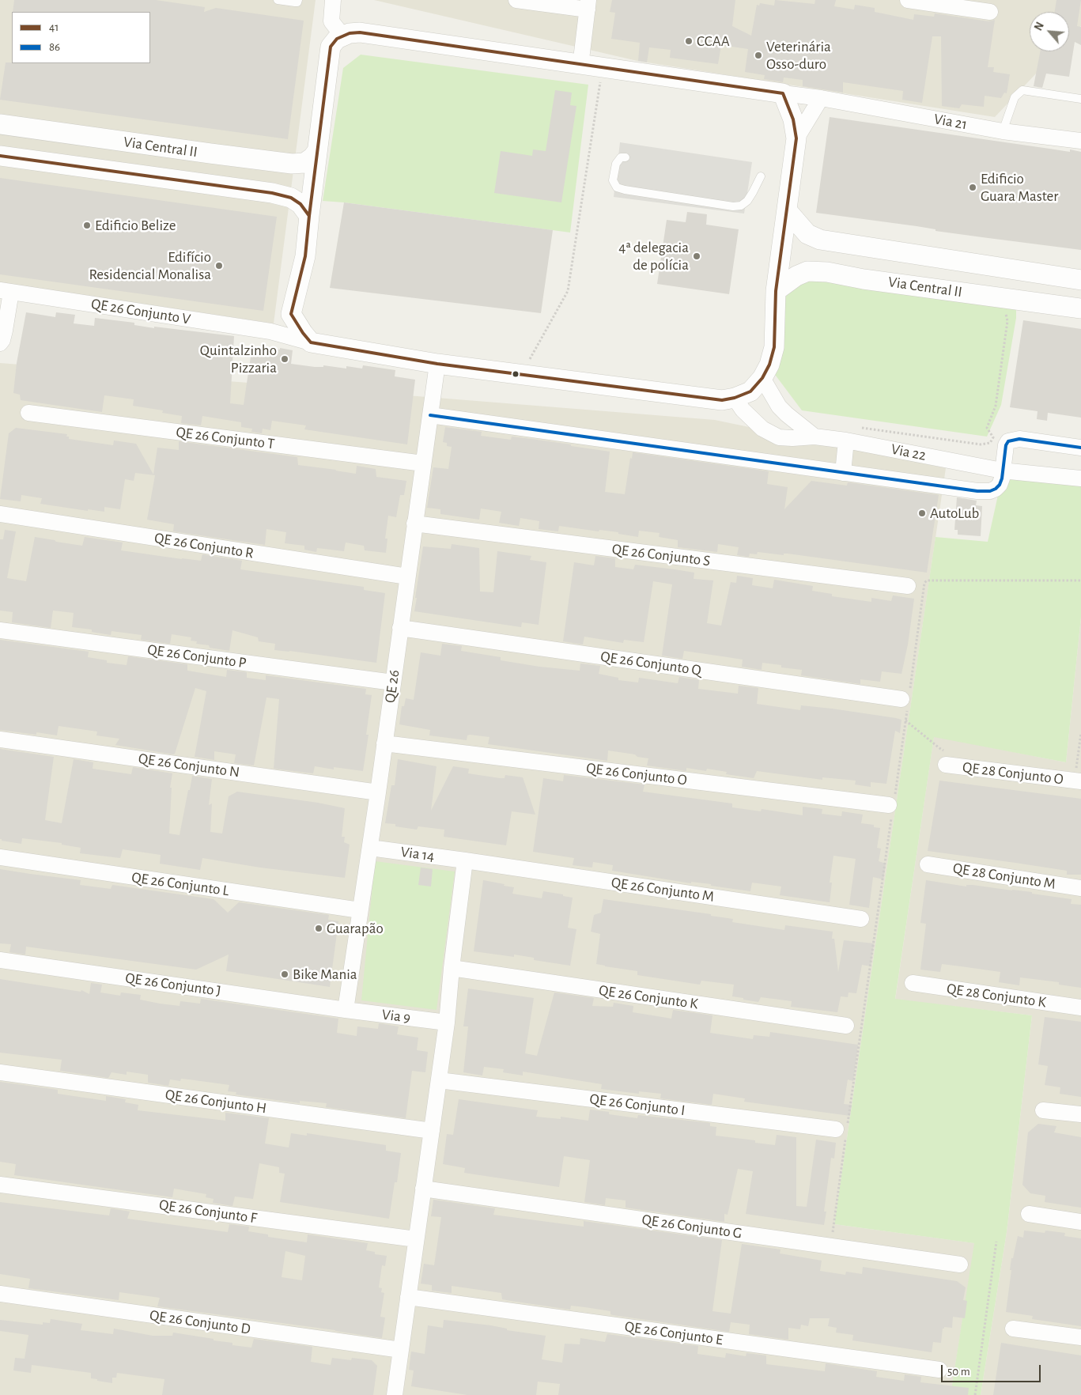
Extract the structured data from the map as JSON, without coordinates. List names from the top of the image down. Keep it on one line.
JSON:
{"streets":{"street":["Via 21","Via Central II","QE 26 Conjunto V","QE 26 Conjunto T","Via 22","QE 26 Conjunto R","QE 26 Conjunto S","QE 26 Conjunto P","QE 26 Conjunto Q","QE 26","QE 26 Conjunto N","QE 28 Conjunto O","QE 26 Conjunto O","Via 14","QE 28 Conjunto M","QE 26 Conjunto L","QE 26 Conjunto M","QE 26 Conjunto J","QE 28 Conjunto K","QE 26 Conjunto K","Via 9","QE 26 Conjunto H","QE 26 Conjunto I","QE 26 Conjunto F","QE 26 Conjunto G","QE 26 Conjunto D","QE 26 Conjunto E"]},"crossings":[["QE 26 Conjunto T","QE 26"],["QE 26 Conjunto R","QE 26"],["QE 26 Conjunto S","QE 26"],["QE 26 Conjunto P","QE 26"],["QE 26 Conjunto Q","QE 26"],["QE 26","QE 26 Conjunto N"],["QE 26","QE 26 Conjunto O"],["QE 26","Via 14"],["QE 26","QE 26 Conjunto L"],["QE 26","QE 26 Conjunto J"],["QE 26","Via 9"],["Via 14","QE 26 Conjunto M"],["QE 26 Conjunto J","Via 9"]],"places":["CCAA","Veterinária Osso-duro","Edificio Guara Master","Edificio Belize","4ª delegacia de polícia","Edifício Residencial Monalisa","Quintalzinho Pizzaria","AutoLub","Guarapão","Bike Mania"],"lines":["transit line 41","transit line 86"],"legend":["41","86"],"scale_bar":"50 m","north":"top left"}
